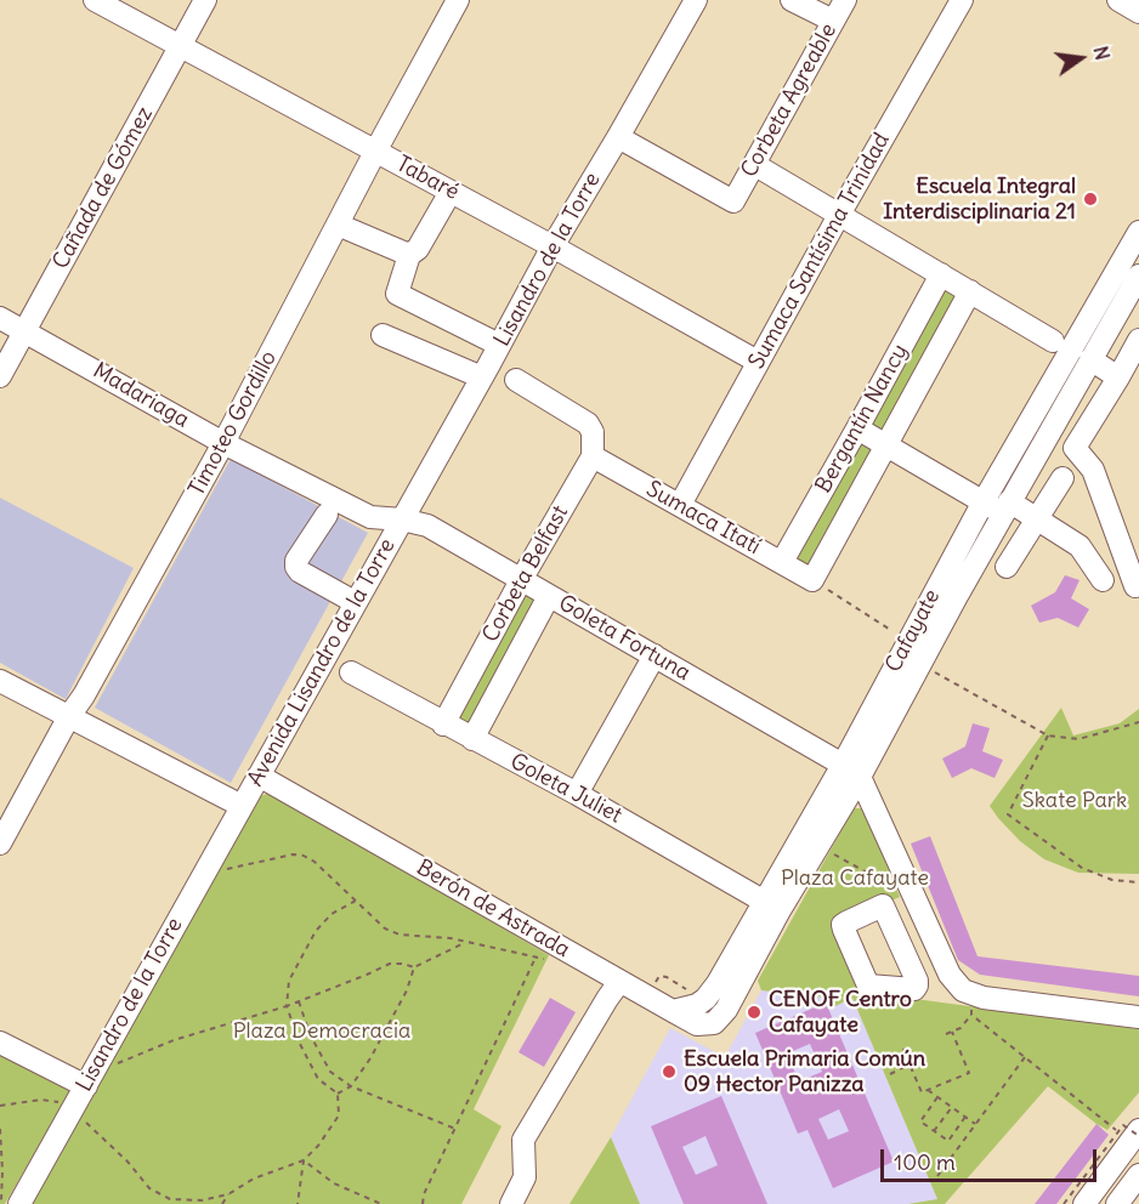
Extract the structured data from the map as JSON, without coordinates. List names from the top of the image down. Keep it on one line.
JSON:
{"streets":{"street":["Corbeta Agreable","Tabaré","Cañada de Gómez","Sumaca Santísima Trinidad","Lisandro de la Torre","Madariaga","Bergantín Nancy","Timoteo Gordillo","Sumaca Itatí","Corbeta Belfast","Cafayate","Goleta Fortuna","Avenida Lisandro de la Torre","Goleta Juliet","Berón de Astrada"]},"crossings":[["Corbeta Agreable","Lisandro de la Torre"],["Tabaré","Cañada de Gómez"],["Tabaré","Sumaca Santísima Trinidad"],["Tabaré","Lisandro de la Torre"],["Tabaré","Timoteo Gordillo"],["Cañada de Gómez","Madariaga"],["Sumaca Santísima Trinidad","Sumaca Itatí"],["Lisandro de la Torre","Madariaga"],["Lisandro de la Torre","Goleta Fortuna"],["Lisandro de la Torre","Avenida Lisandro de la Torre"],["Madariaga","Timoteo Gordillo"],["Madariaga","Goleta Fortuna"],["Madariaga","Avenida Lisandro de la Torre"],["Bergantín Nancy","Sumaca Itatí"],["Sumaca Itatí","Corbeta Belfast"],["Corbeta Belfast","Goleta Fortuna"],["Corbeta Belfast","Goleta Juliet"],["Cafayate","Goleta Fortuna"],["Cafayate","Goleta Juliet"],["Cafayate","Berón de Astrada"],["Goleta Fortuna","Avenida Lisandro de la Torre"],["Avenida Lisandro de la Torre","Berón de Astrada"]],"parks":["Skate Park","Plaza Cafayate","Plaza Democracia"],"places":["Escuela Integral Interdisciplinaria 21","CENOF Centro Cafayate","Escuela Primaria Común 09 Hector Panizza"],"scale_bar":"100 m","north":"right"}
